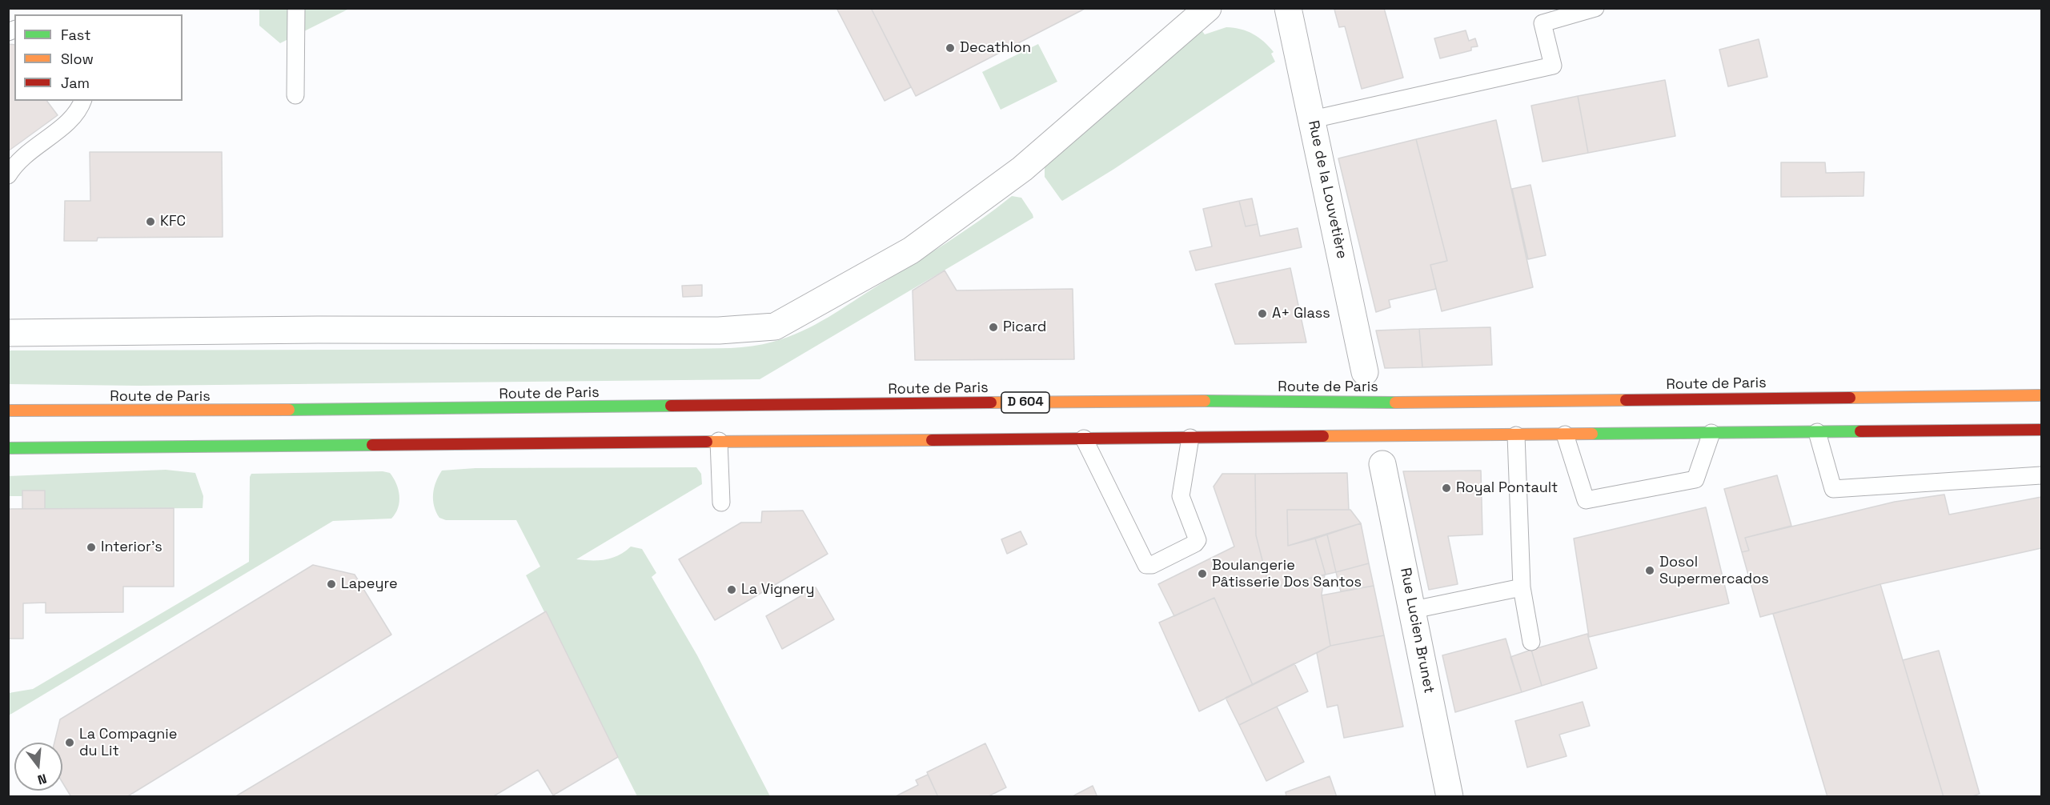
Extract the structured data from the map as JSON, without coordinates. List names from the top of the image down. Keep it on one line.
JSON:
{"streets":{"main road":["Route de Paris","D 604"],"street":["Rue de la Louvetière","Rue Lucien Brunet"]},"places":["Decathlon","KFC","A+ Glass","Picard","Royal Pontault","Interior's","Dosol Supermercados","Boulangerie Pâtisserie Dos Santos","Lapeyre","La Vignery","La Compagnie du Lit"],"legend":["Fast","Slow","Jam"],"north":"bottom"}
